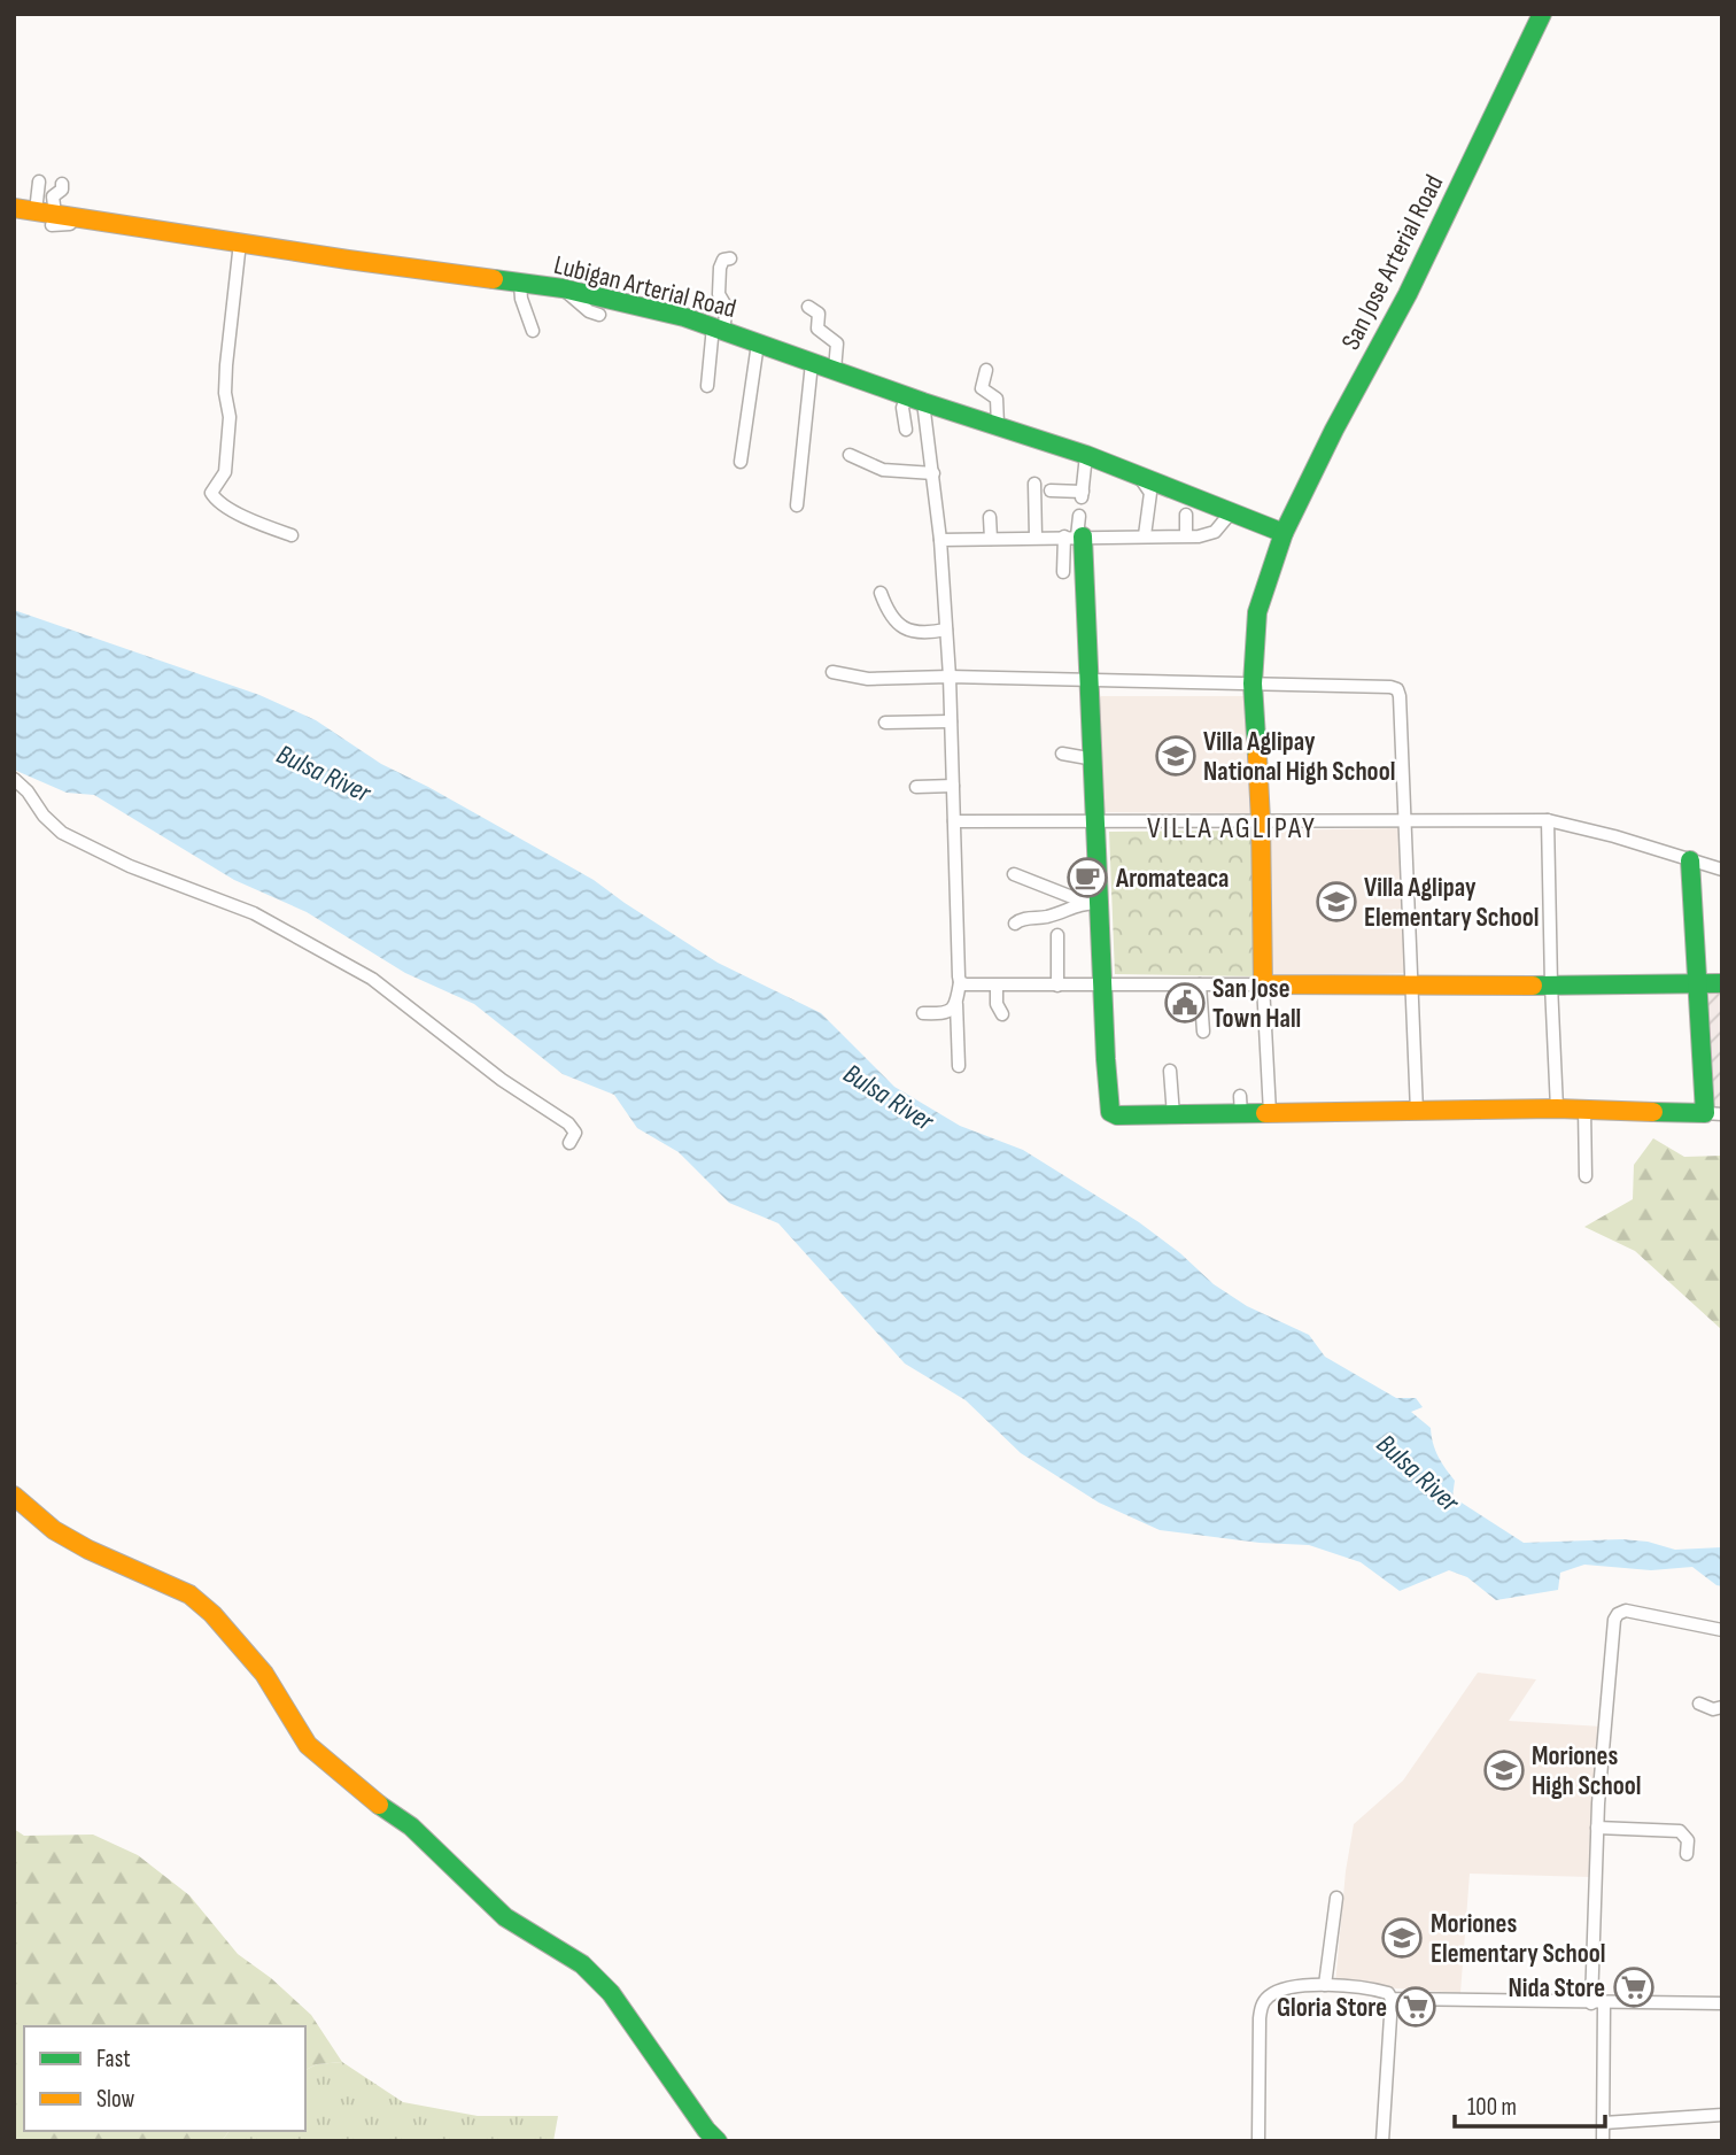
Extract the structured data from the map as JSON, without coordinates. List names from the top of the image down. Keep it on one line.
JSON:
{"streets":{"main road":["San Jose Arterial Road","Lubigan Arterial Road"]},"crossings":[["San Jose Arterial Road","Lubigan Arterial Road"]],"districts":["VILLA AGLIPAY"],"water":["Bulsa River"],"places":{"school or university":["Villa Aglipay National High School","Villa Aglipay Elementary School","Moriones High School","Moriones Elementary School"],"cafe":["Aromateaca"],"public building":["San Jose Town Hall"],"supermarket":["Nida Store","Gloria Store"]},"legend":["Fast","Slow"],"scale_bar":"100 m"}
